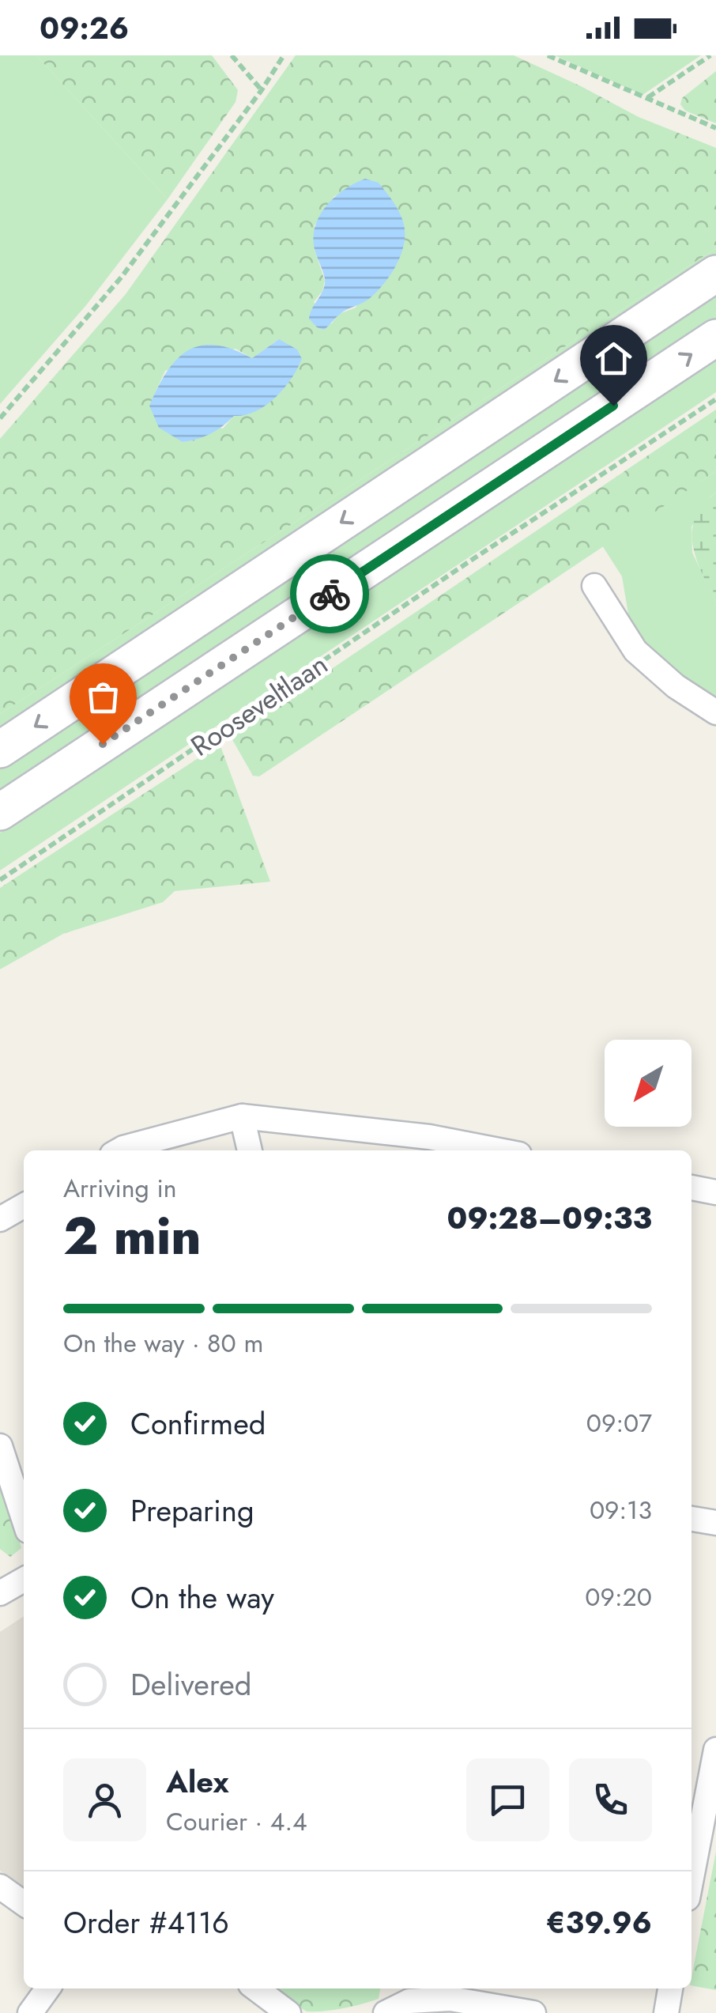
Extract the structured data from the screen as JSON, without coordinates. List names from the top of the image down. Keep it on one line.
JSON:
{"streets":{"main road":["Rooseveltlaan"]},"north":"bottom left","page":{"status":"09:26","heading":["2 min","Arriving in","09:28–09:33"],"panel":["Alex","Courier · 4.4","Order #4116","€39.96"],"bar":"On the way · 80 m","list":[["Confirmed","09:07"],["Preparing","09:13"],["On the way","09:20"],"Delivered"]}}
